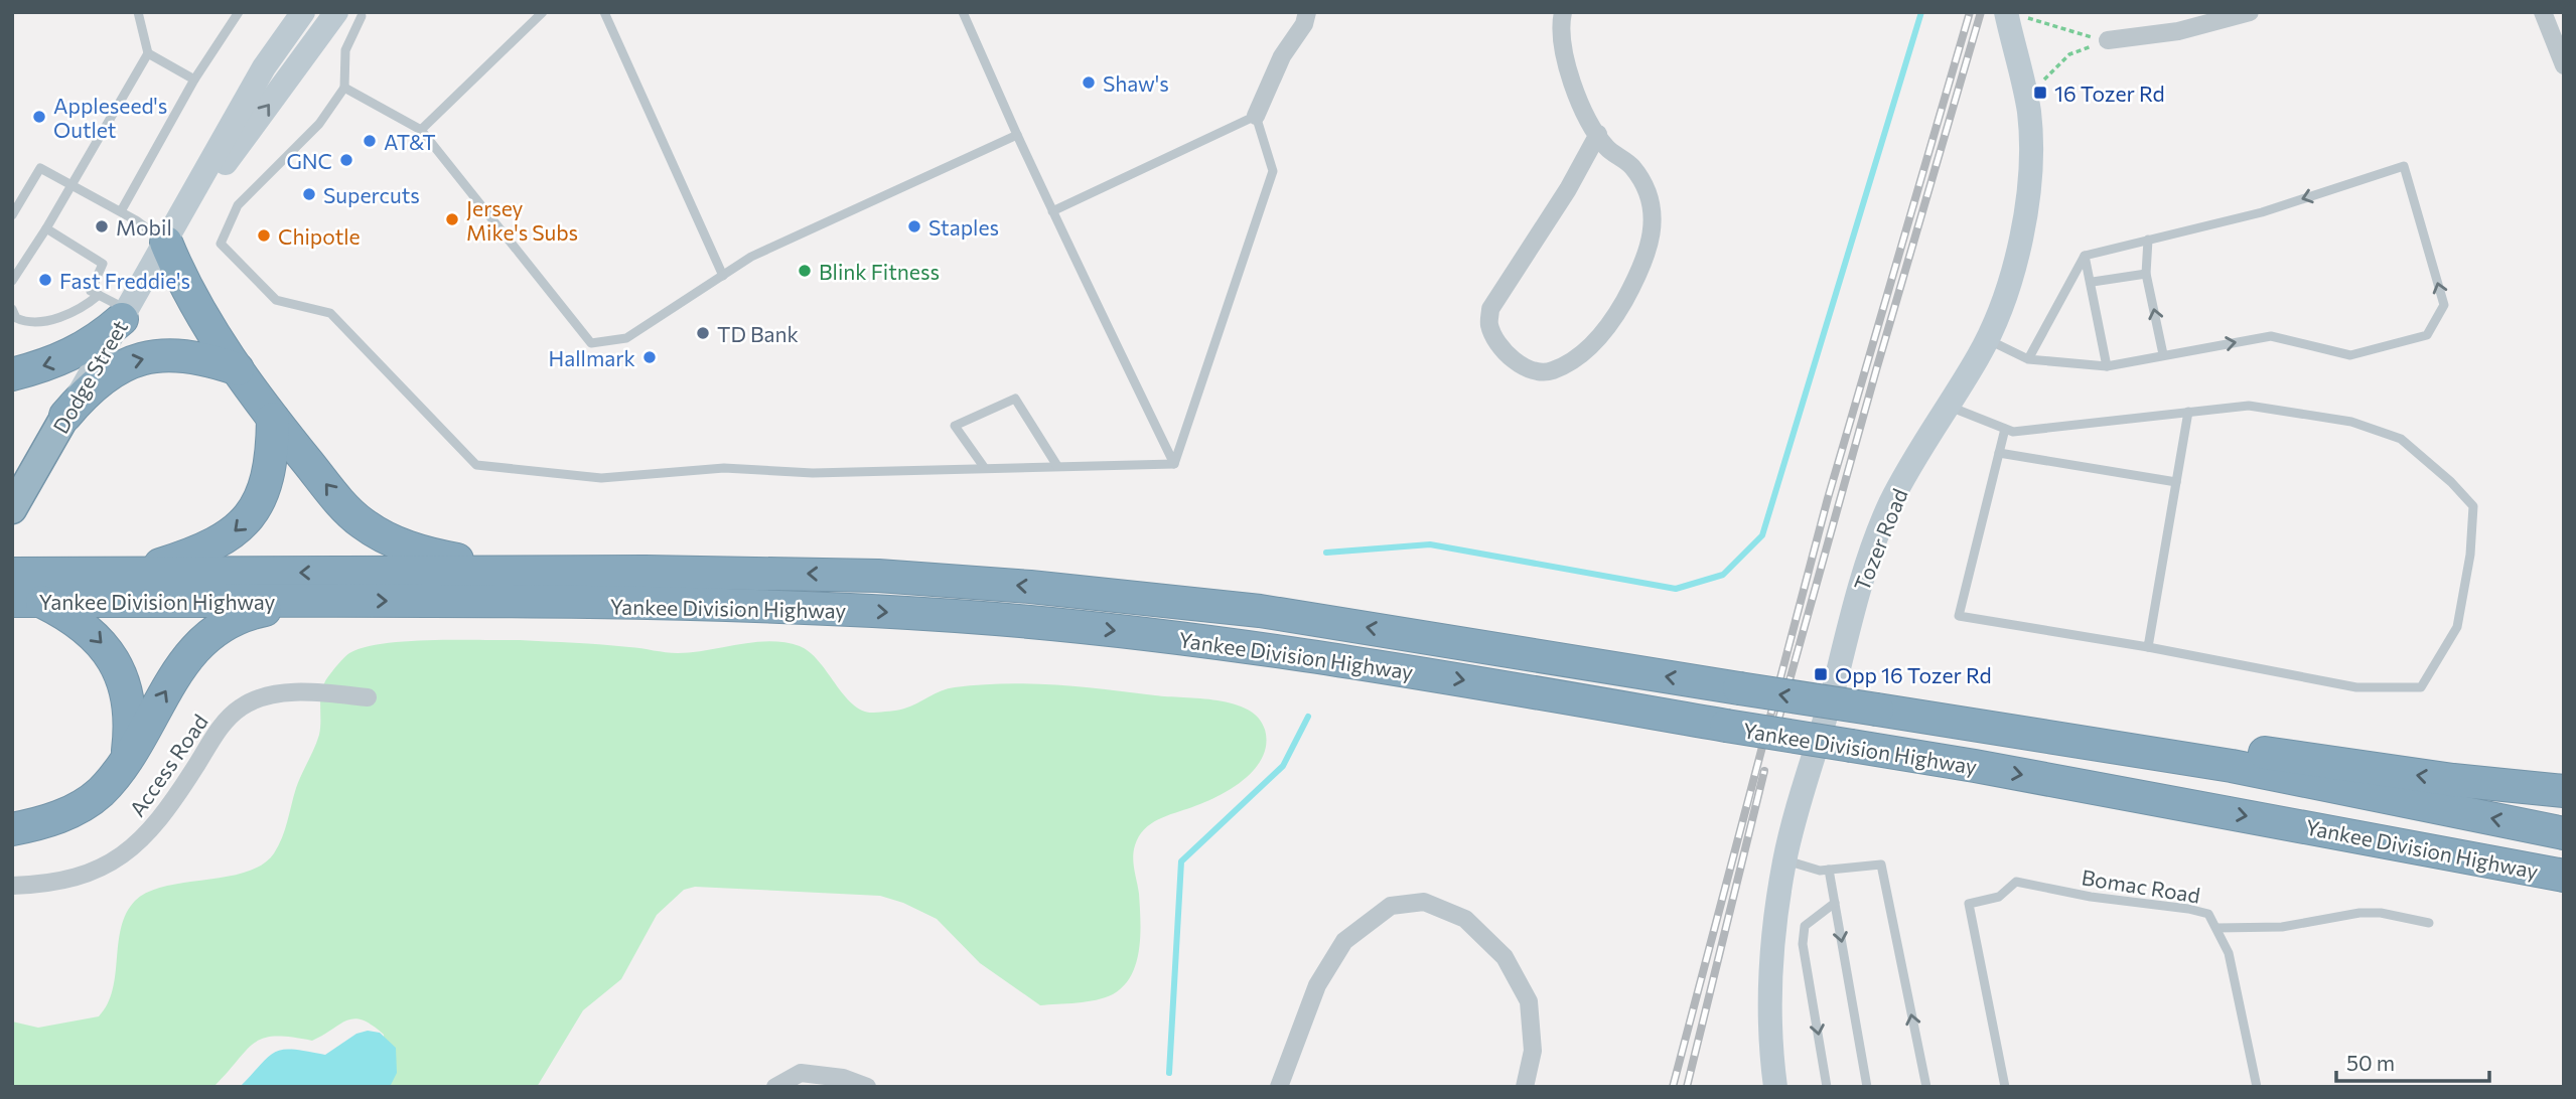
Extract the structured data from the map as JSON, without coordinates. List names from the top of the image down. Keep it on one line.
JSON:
{"streets":{"highway":["Dodge Street","Yankee Division Highway"],"main road":["Tozer Road"],"street":["Access Road"],"lane":["Bomac Road"]},"places":{"other":["Shaw's","Appleseed's Outlet","AT&T","GNC","Supercuts","Jersey Mike's Subs","Mobil","Staples","Chipotle","Blink Fitness","Fast Freddie's","TD Bank","Hallmark"],"transit":["16 Tozer Rd","Opp 16 Tozer Rd"]},"scale_bar":"50 m"}
